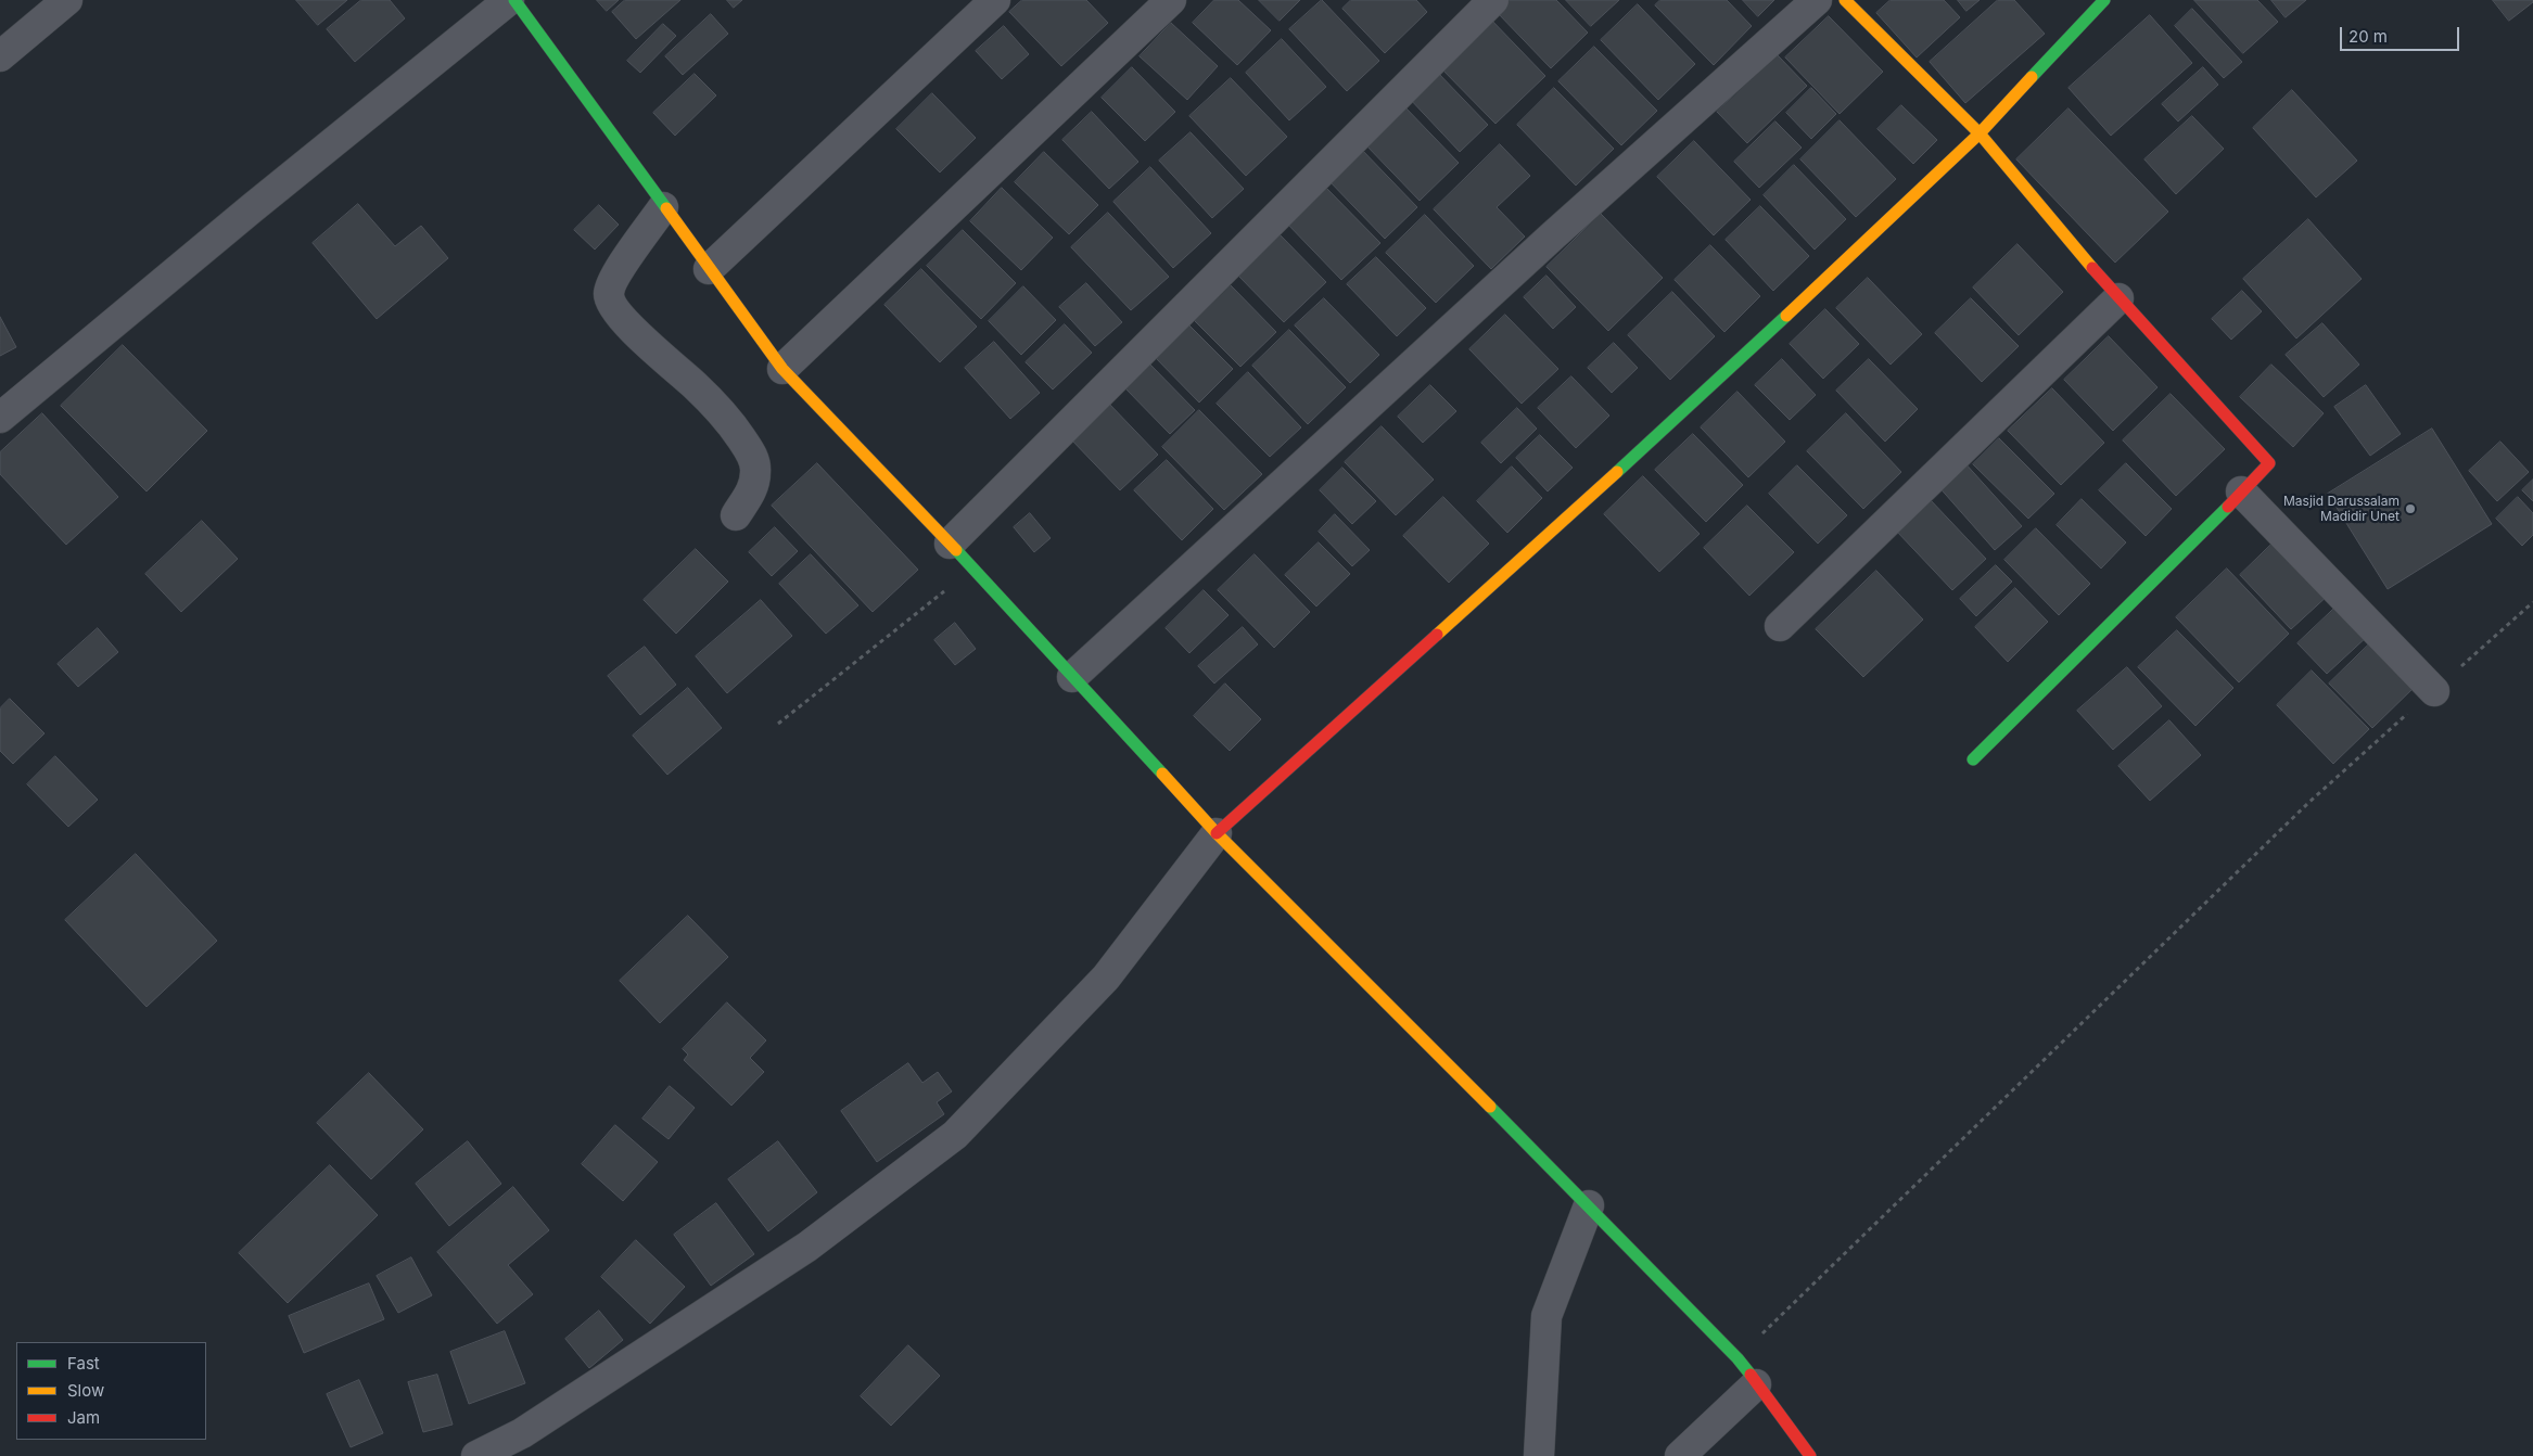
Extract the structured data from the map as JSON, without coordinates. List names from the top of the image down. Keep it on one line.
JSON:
{"places":["Masjid Darussalam Madidir Unet"],"legend":["Fast","Slow","Jam"],"scale_bar":"20 m"}
